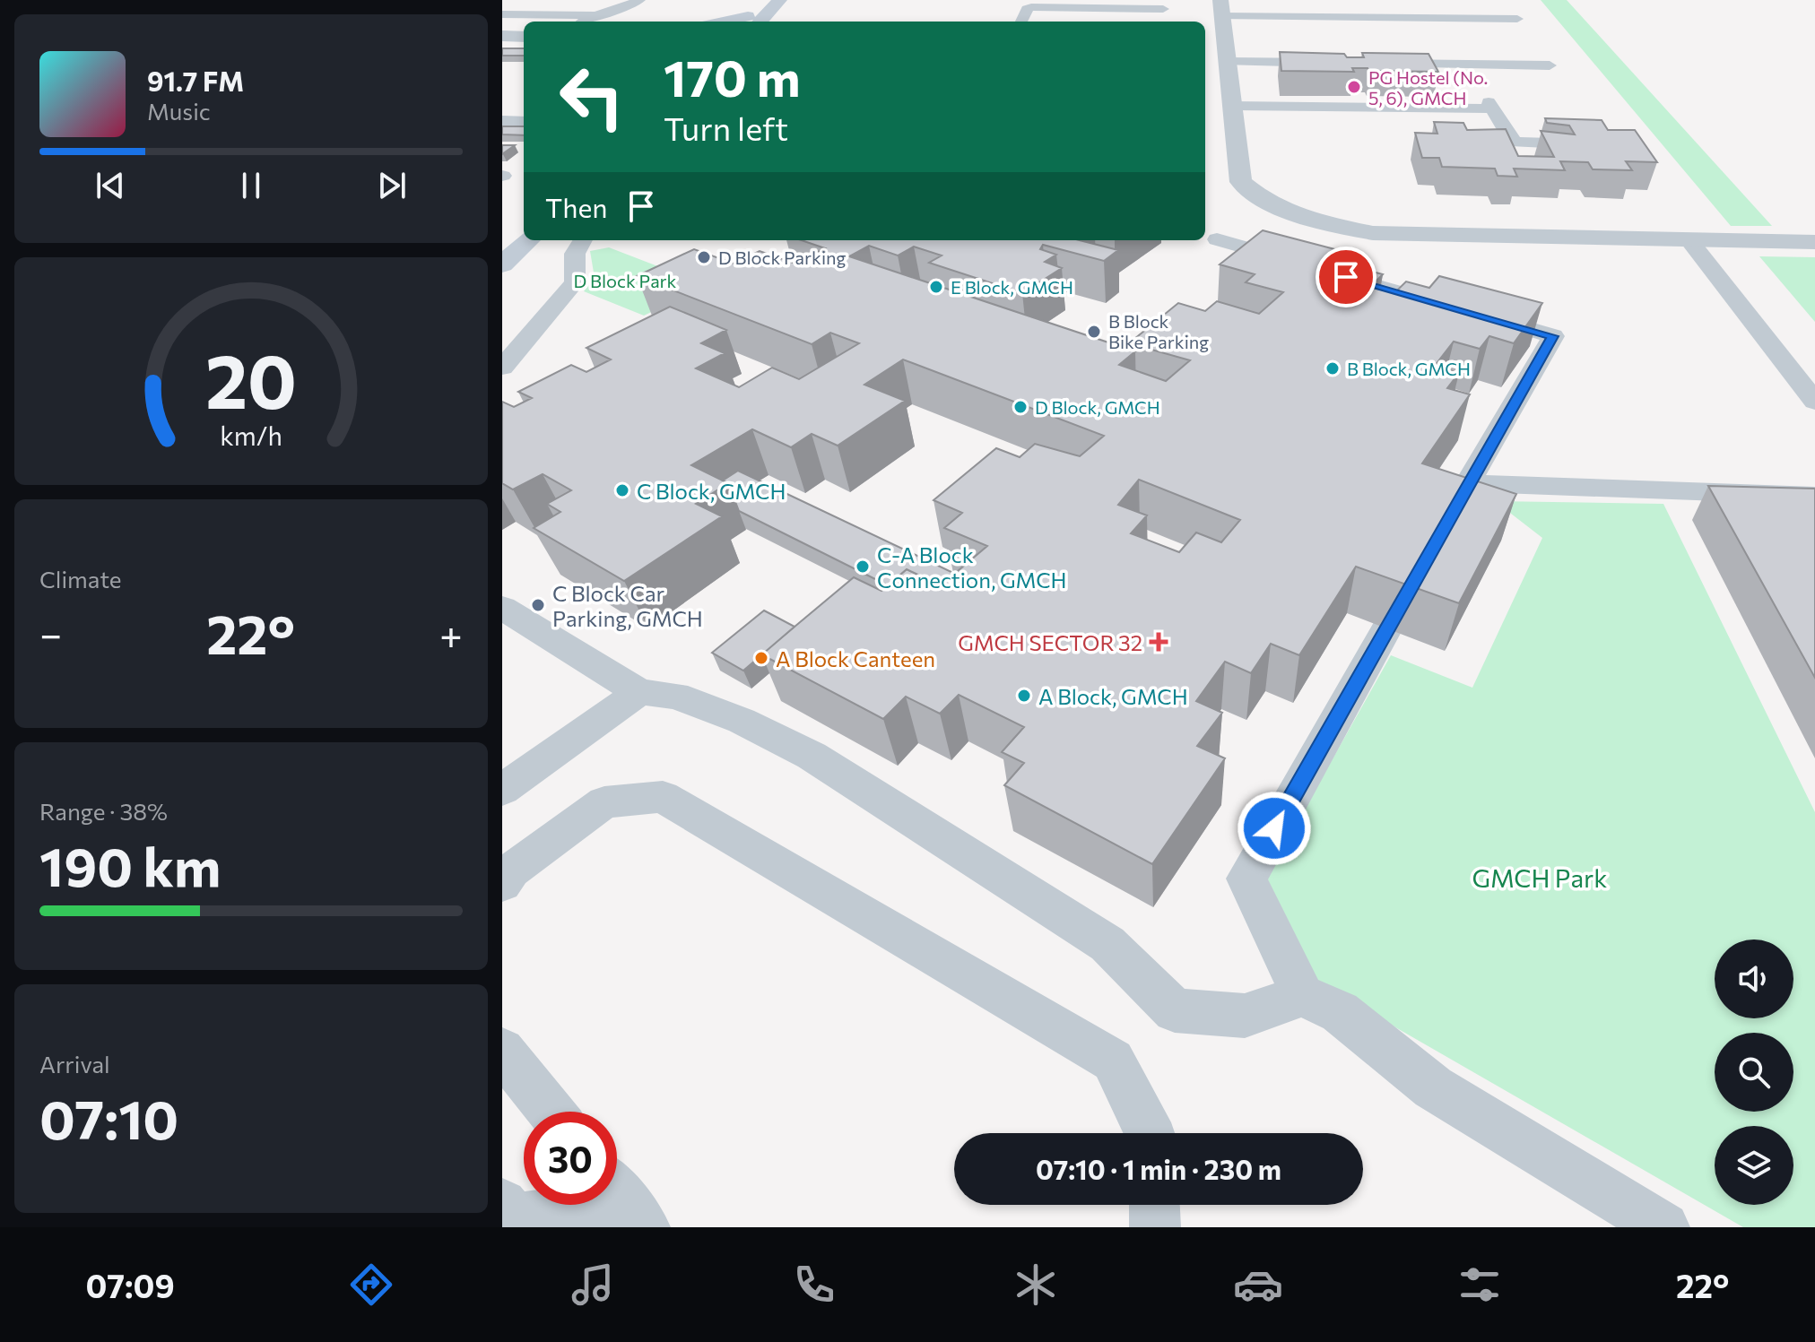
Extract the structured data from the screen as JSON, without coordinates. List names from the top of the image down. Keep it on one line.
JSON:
{"parks":["D Block Park","GMCH Park"],"places":{"other":["PG Hostel (No. 5, 6), GMCH","D Block Parking","E Block, GMCH","B Block Bike Parking","B Block, GMCH","D Block, GMCH","C Block, GMCH","C-A Block Connection, GMCH","C Block Car Parking, GMCH","A Block Canteen","A Block, GMCH"],"health":["GMCH SECTOR 32"]},"page":{"turn":["170 m","Turn left"],"song":["91.7 FM","Music"],"then":"Then","tile":["Climate",["Range · 38%","190 km"],["Arrival","07:10"]],"heat":["−","22°","+"],"limit":"30","trip":"07:10 · 1 min · 230 m","tabs":["07:09","22°"],"gauge":["20","km/h"]}}
